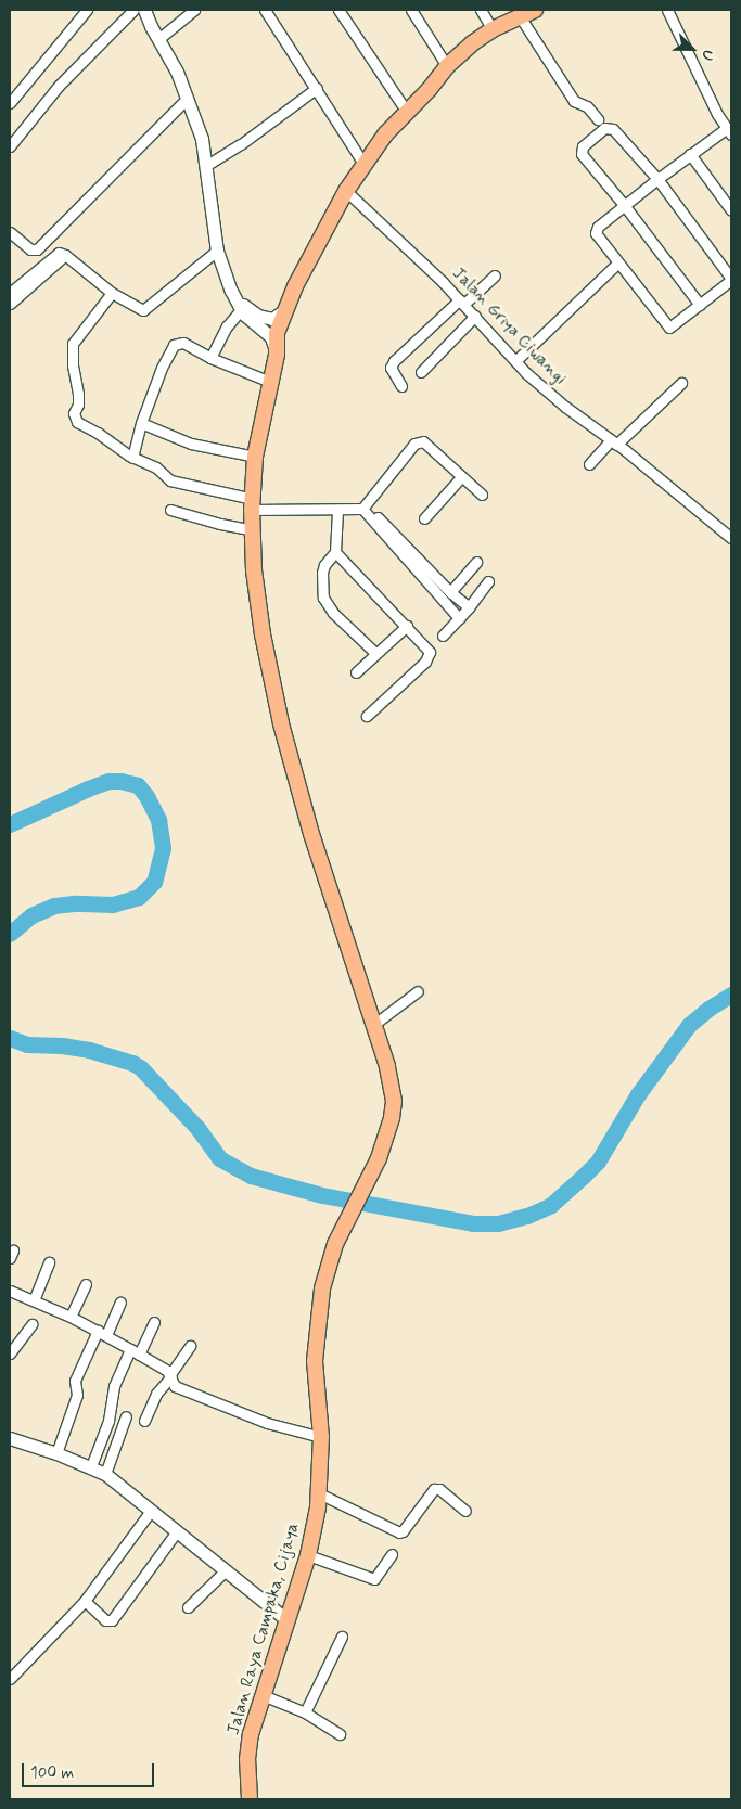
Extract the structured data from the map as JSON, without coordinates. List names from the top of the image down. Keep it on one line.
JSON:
{"streets":{"main road":["Jalan Raya Campaka, Cijaya"],"street":["Jalan Griya Ciwangi"]},"crossings":[["Jalan Griya Ciwangi","Jalan Raya Campaka, Cijaya"]],"scale_bar":"100 m","north":"bottom right"}
